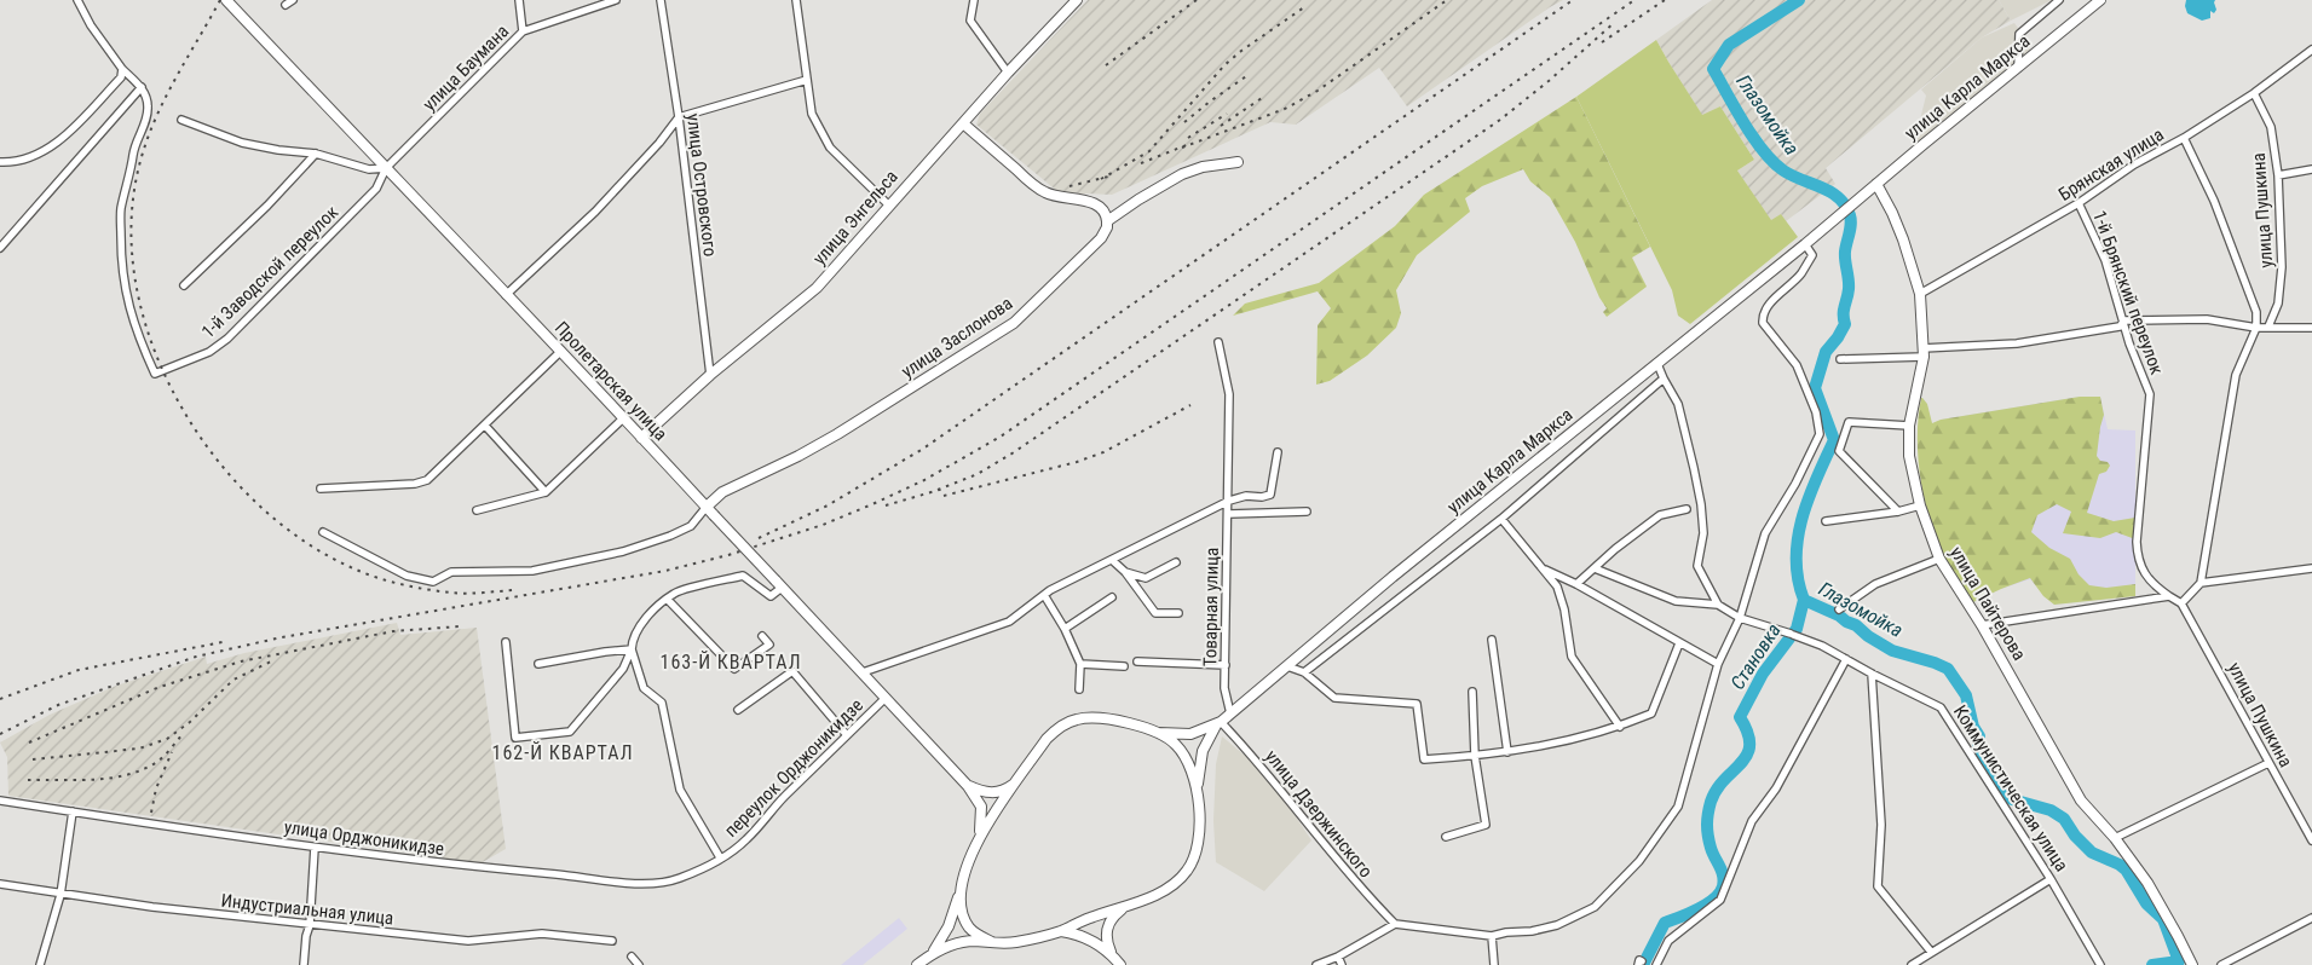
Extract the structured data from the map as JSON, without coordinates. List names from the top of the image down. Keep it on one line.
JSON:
{"streets":{"main road":["улица Карла Маркса","улица Энгельса","улица Заслонова","Пролетарская улица","улица Пайтерова"],"street":["улица Баумана","Брянская улица","улица Островского","улица Пушкина","1-й Заводской переулок","1-й Брянский переулок","Товарная улица","переулок Орджоникидзе","Коммунистическая улица","улица Дзержинского","улица Орджоникидзе","Индустриальная улица"]},"crossings":[["улица Баумана","1-й Заводской переулок"],["улица Баумана","Пролетарская улица"],["улица Карла Маркса","улица Пайтерова"],["улица Карла Маркса","Товарная улица"],["улица Карла Маркса","улица Дзержинского"],["Брянская улица","улица Пушкина"],["Брянская улица","1-й Брянский переулок"],["Брянская улица","улица Пайтерова"],["улица Островского","улица Энгельса"],["улица Пушкина","1-й Брянский переулок"],["улица Энгельса","Пролетарская улица"],["1-й Заводской переулок","Пролетарская улица"],["улица Заслонова","Пролетарская улица"],["Пролетарская улица","переулок Орджоникидзе"],["переулок Орджоникидзе","улица Орджоникидзе"]],"districts":["163-Й КВАРТАЛ","162-Й КВАРТАЛ"],"water":["Глазомойка","Становка"]}
